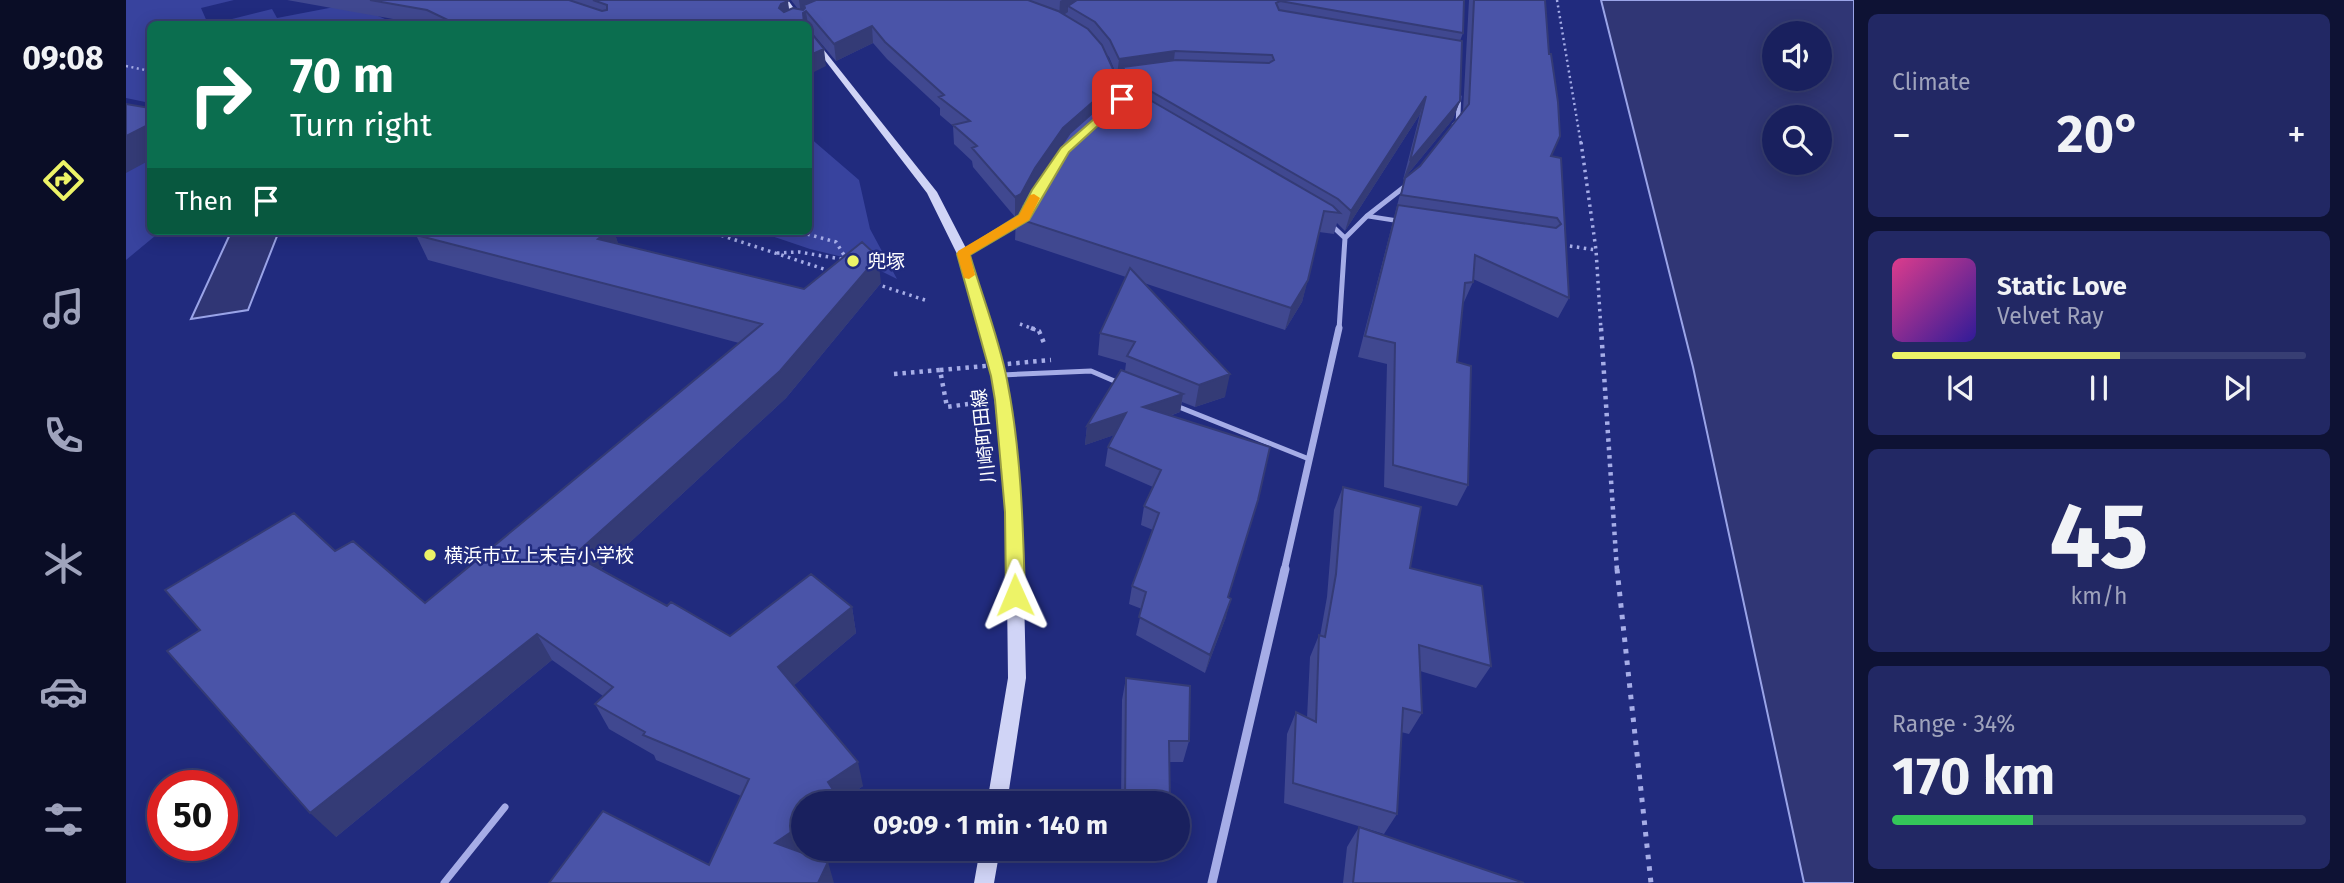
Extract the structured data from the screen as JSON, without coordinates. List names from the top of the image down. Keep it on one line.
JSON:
{"streets":{"main road":["川崎町田線"]},"places":["兜塚","横浜市立上末吉小学校"],"page":{"tabs":"09:08","tile":["Climate",["45","km/h"],["Range · 34%","170 km"]],"turn":["70 m","Turn right"],"heat":["−","20°","+"],"then":"Then","song":["Static Love","Velvet Ray"],"limit":"50","trip":"09:09 · 1 min · 140 m"}}
